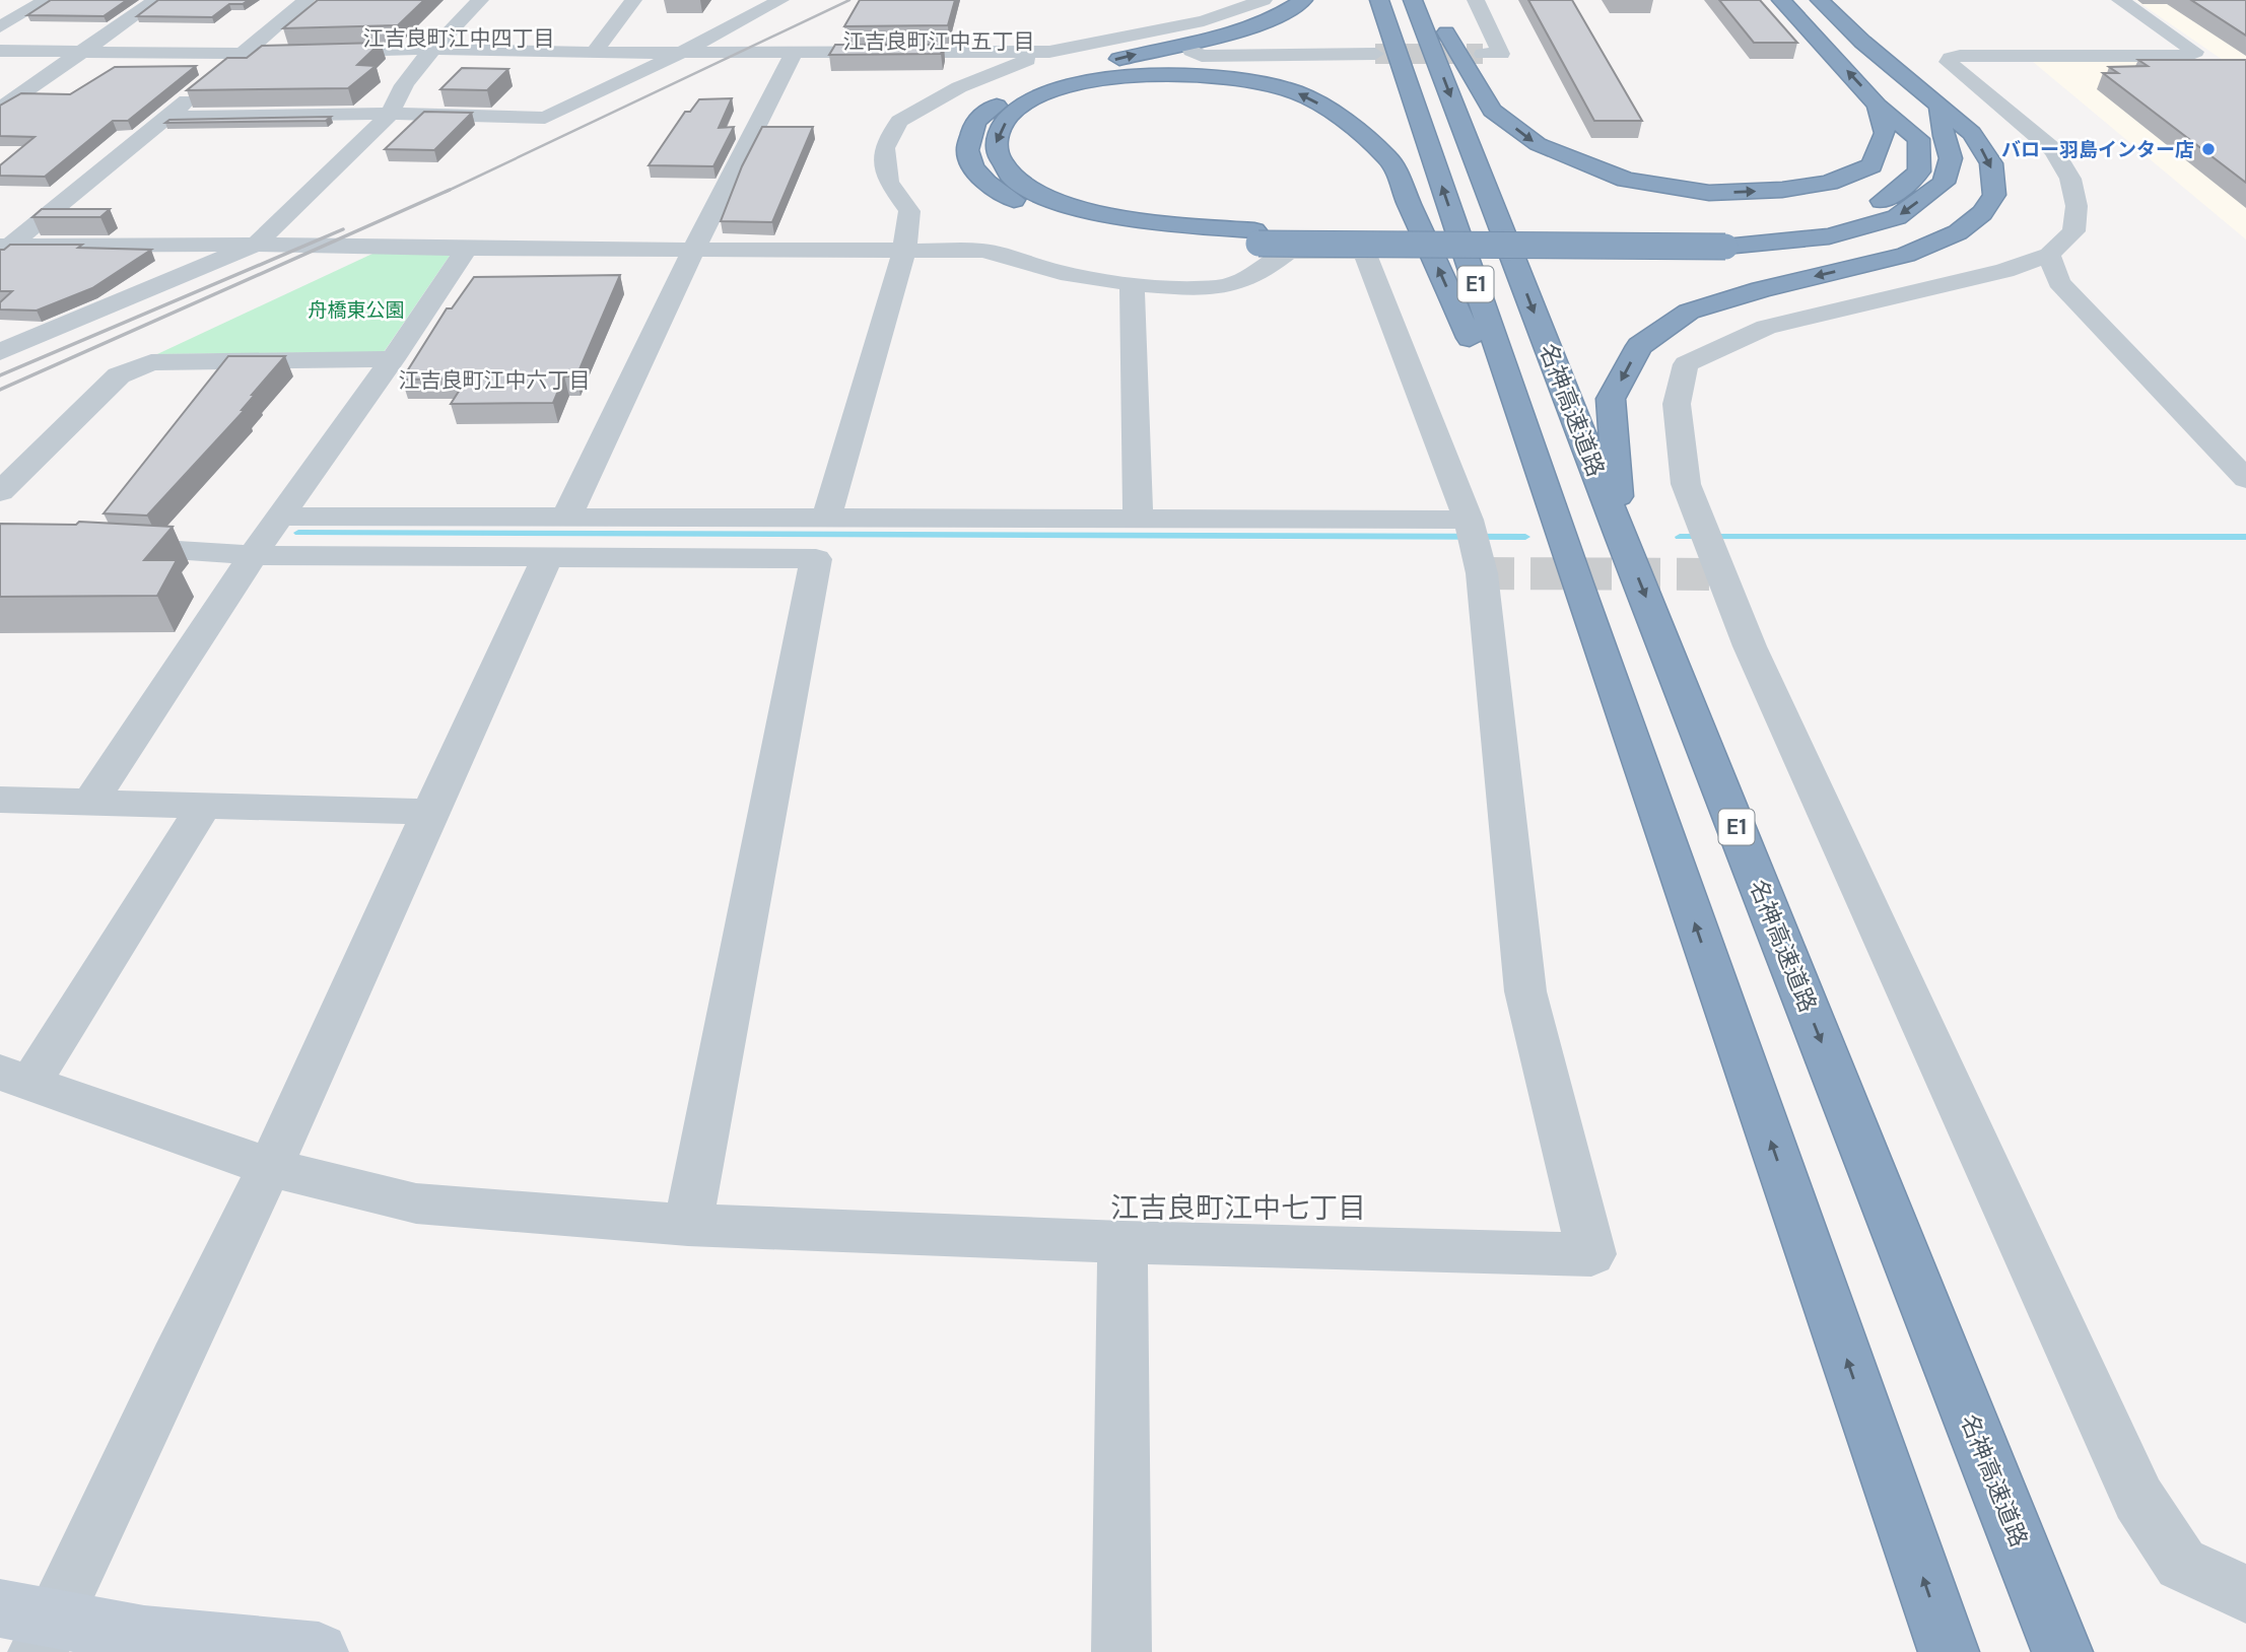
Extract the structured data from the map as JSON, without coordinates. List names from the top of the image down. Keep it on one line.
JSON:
{"streets":{"highway":["E1","名神高速道路"]},"districts":["江吉良町江中四丁目","江吉良町江中五丁目","江吉良町江中六丁目","江吉良町江中七丁目"],"parks":["舟橋東公園"],"places":["バロー羽島インター店"]}
